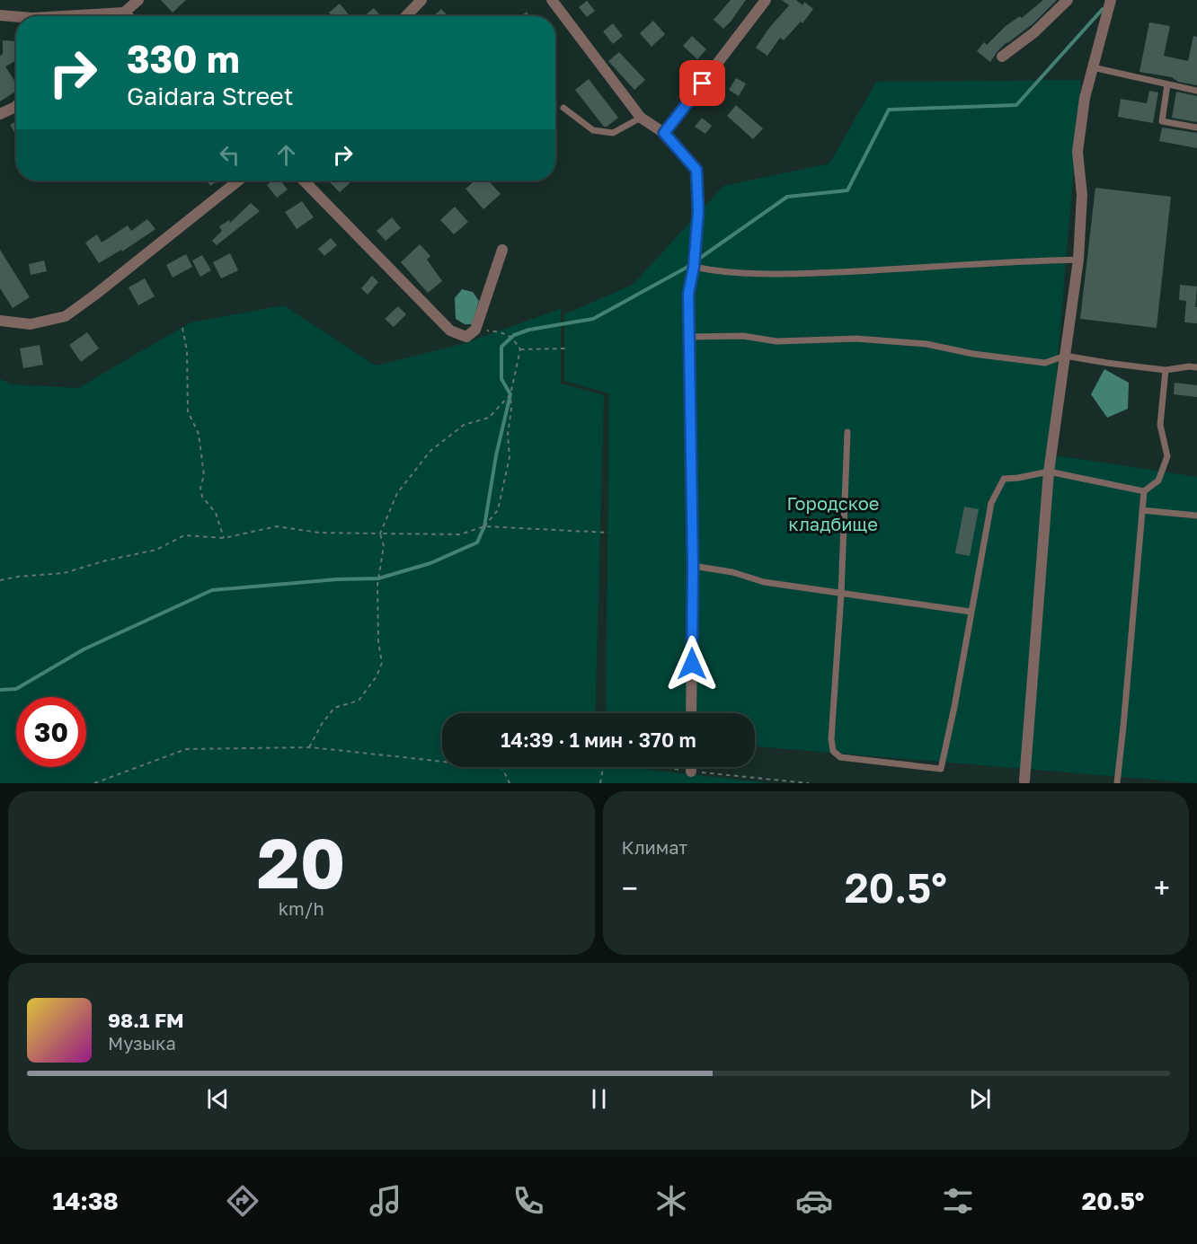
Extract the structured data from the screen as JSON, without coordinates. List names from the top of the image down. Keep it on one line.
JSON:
{"parks":["Городское кладбище"],"page":{"turn":["330 m","Gaidara Street"],"limit":"30","trip":"14:39 · 1 мин · 370 m","tile":[["20","km/h"],"Климат"],"heat":["−","20.5°","+"],"song":["98.1 FM","Музыка"],"tabs":["14:38","20.5°"]}}
